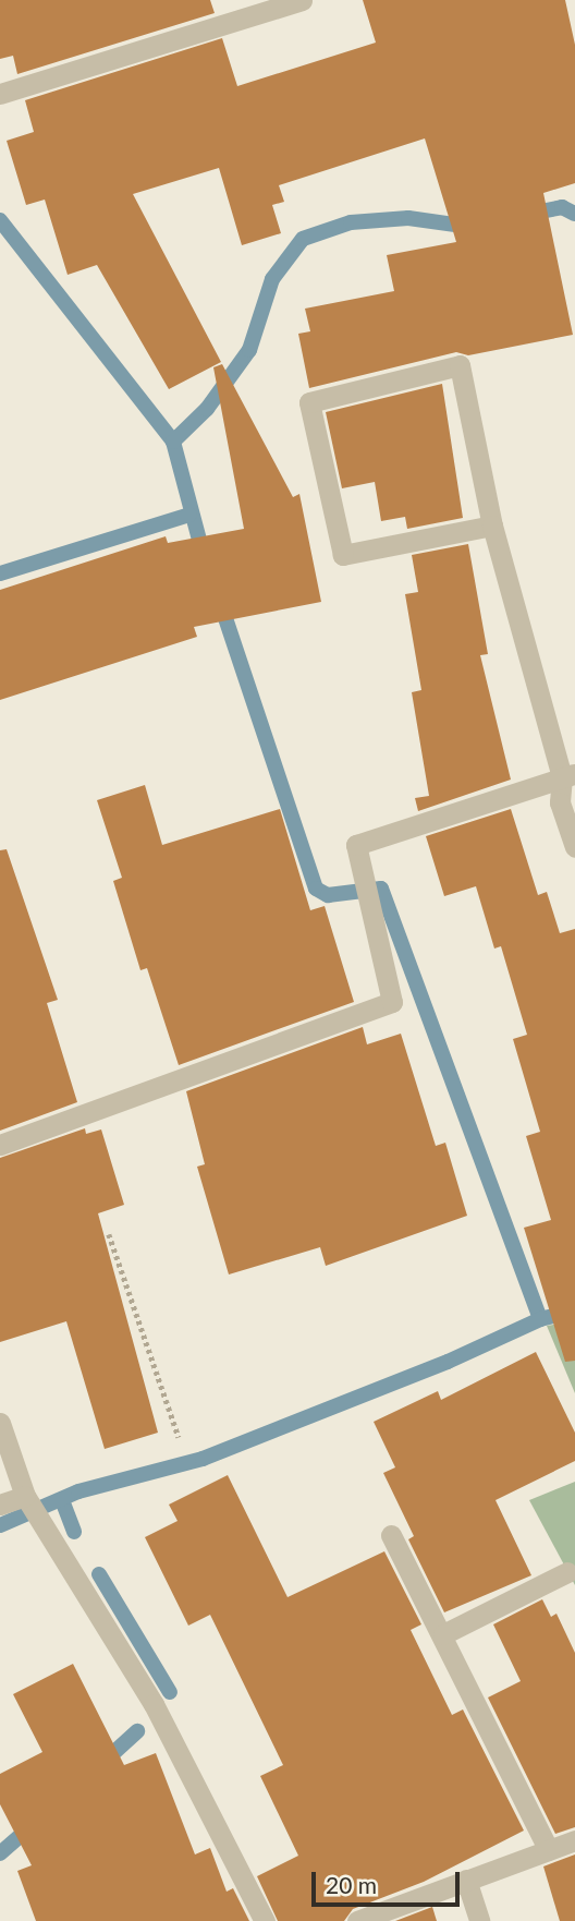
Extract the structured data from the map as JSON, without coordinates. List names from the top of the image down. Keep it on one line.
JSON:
{"scale_bar":"20 m"}
